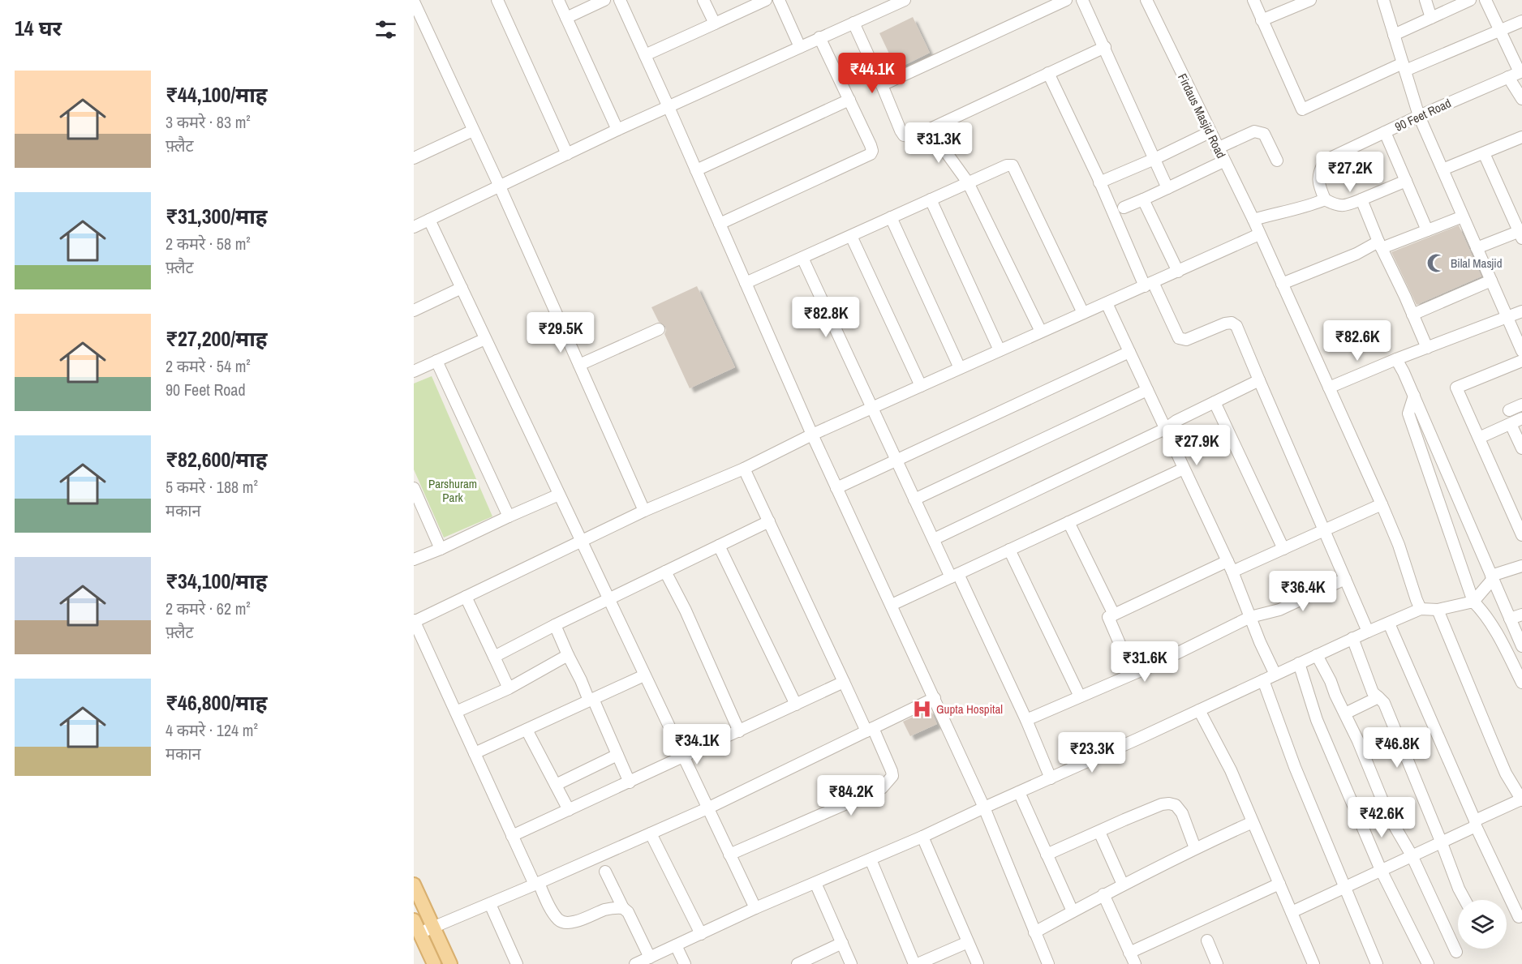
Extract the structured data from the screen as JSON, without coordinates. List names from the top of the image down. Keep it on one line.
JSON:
{"streets":{"street":["90 Feet Road","Firdaus Masjid Road"]},"parks":["Parshuram Park"],"places":{"mosque":["Bilal Masjid"],"hospital":["Gupta Hospital"]},"page":{"heading":"14 घर","price":["₹44.1K","₹31.3K","₹27.2K","₹82.8K","₹29.5K","₹82.6K","₹27.9K","₹36.4K","₹31.6K","₹34.1K","₹46.8K","₹23.3K","₹84.2K","₹42.6K"],"list":[{"name":"₹44,100/माह","note":"3 कमरे · 83 m² · फ़्लैट"},{"name":"₹31,300/माह","note":"2 कमरे · 58 m² · फ़्लैट"},{"name":"₹27,200/माह","note":"2 कमरे · 54 m² · 90 Feet Road"},{"name":"₹82,600/माह","note":"5 कमरे · 188 m² · मकान"},{"name":"₹34,100/माह","note":"2 कमरे · 62 m² · फ़्लैट"},{"name":"₹46,800/माह","note":"4 कमरे · 124 m² · मकान"}]}}
